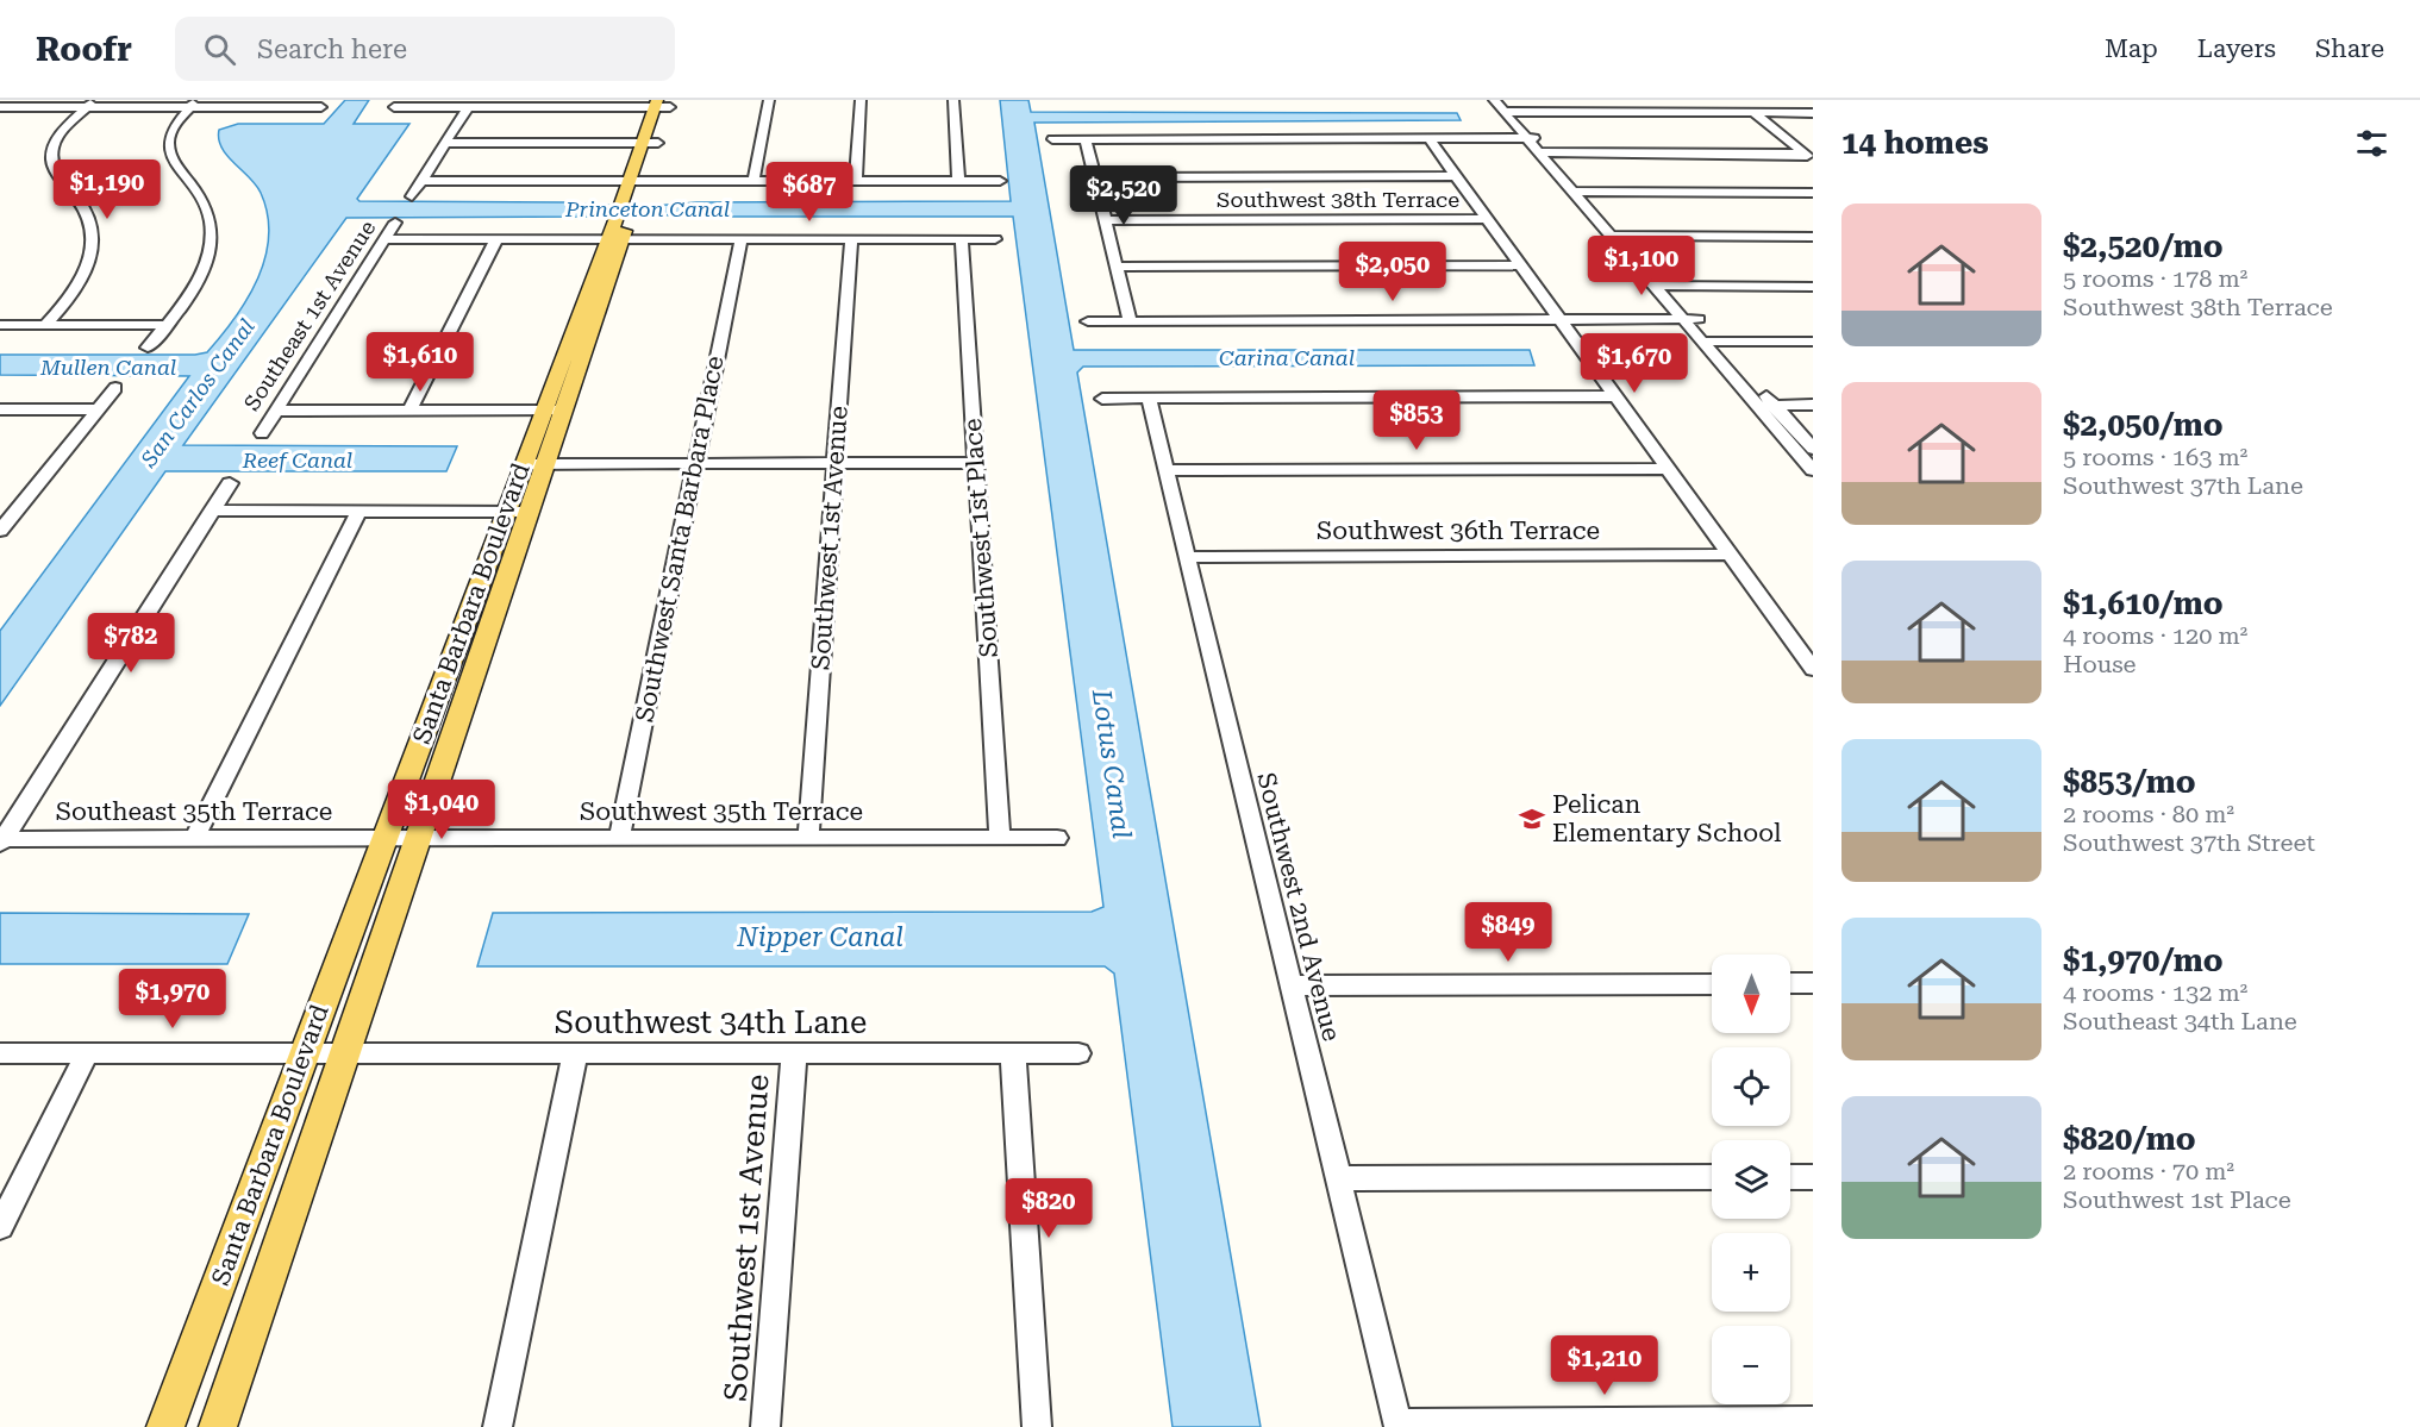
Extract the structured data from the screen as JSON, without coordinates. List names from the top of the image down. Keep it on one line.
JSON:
{"streets":{"main road":["Santa Barbara Boulevard"],"street":["Southwest 38th Terrace","Southeast 1st Avenue","Southwest 36th Terrace","Southwest 1st Avenue","Southwest 1st Place","Southwest Santa Barbara Place","Southeast 35th Terrace","Southwest 35th Terrace","Southwest 2nd Avenue","Southwest 34th Lane"]},"crossings":[["Southwest 36th Terrace","Southwest 2nd Avenue"],["Southwest 1st Avenue","Southwest 35th Terrace"],["Southwest 1st Avenue","Southwest 34th Lane"],["Southwest 1st Place","Southwest 35th Terrace"],["Southwest Santa Barbara Place","Southwest 35th Terrace"],["Santa Barbara Boulevard","Southeast 35th Terrace"],["Santa Barbara Boulevard","Southwest 35th Terrace"],["Santa Barbara Boulevard","Southwest 34th Lane"],["Southeast 35th Terrace","Southwest 35th Terrace"]],"water":["Princeton Canal","Carina Canal","Mullen Canal","San Carlos Canal","Reef Canal","Lotus Canal","Nipper Canal"],"places":{"school or university":["Pelican Elementary School"]},"north":"bottom","page":{"header":"Roofr","search":"Search here","nav":["Map","Layers","Share"],"heading":"14 homes","price":["$1,190","$687","$2,520","$1,100","$2,050","$1,610","$1,670","$853","$782","$1,040","$849","$1,970","$820","$1,210"],"list":[{"name":"$2,520/mo","note":"5 rooms · 178 m² · Southwest 38th Terrace"},{"name":"$2,050/mo","note":"5 rooms · 163 m² · Southwest 37th Lane"},{"name":"$1,610/mo","note":"4 rooms · 120 m² · House"},{"name":"$853/mo","note":"2 rooms · 80 m² · Southwest 37th Street"},{"name":"$1,970/mo","note":"4 rooms · 132 m² · Southeast 34th Lane"},{"name":"$820/mo","note":"2 rooms · 70 m² · Southwest 1st Place"}],"map_buttons":["+","−"]}}
